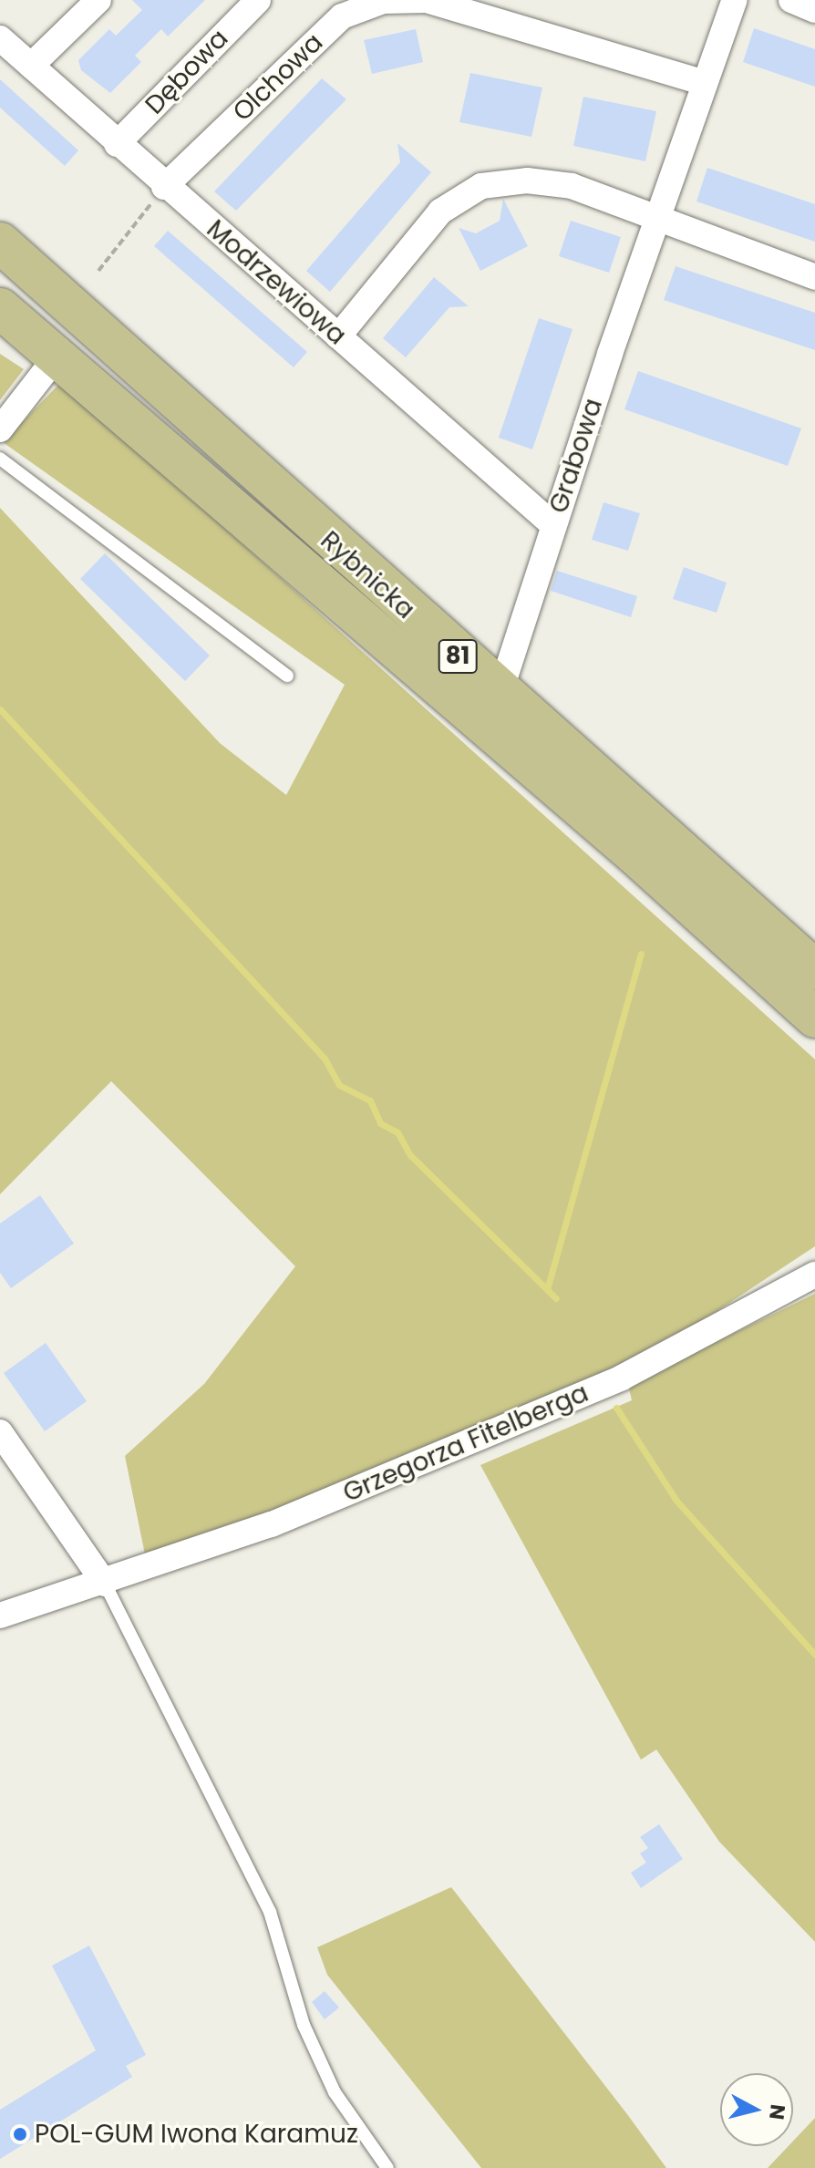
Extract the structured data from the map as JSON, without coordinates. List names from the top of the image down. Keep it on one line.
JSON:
{"streets":{"main road":["Rybnicka","81"],"street":["Dębowa","Olchowa","Modrzewiowa","Grabowa","Grzegorza Fitelberga"]},"crossings":[["Dębowa","Modrzewiowa"],["Olchowa","Modrzewiowa"],["Olchowa","Grabowa"],["Modrzewiowa","Grabowa"],["Grabowa","Rybnicka"],["Rybnicka","81"]],"places":["POL-GUM Iwona Karamuz"],"north":"right"}
